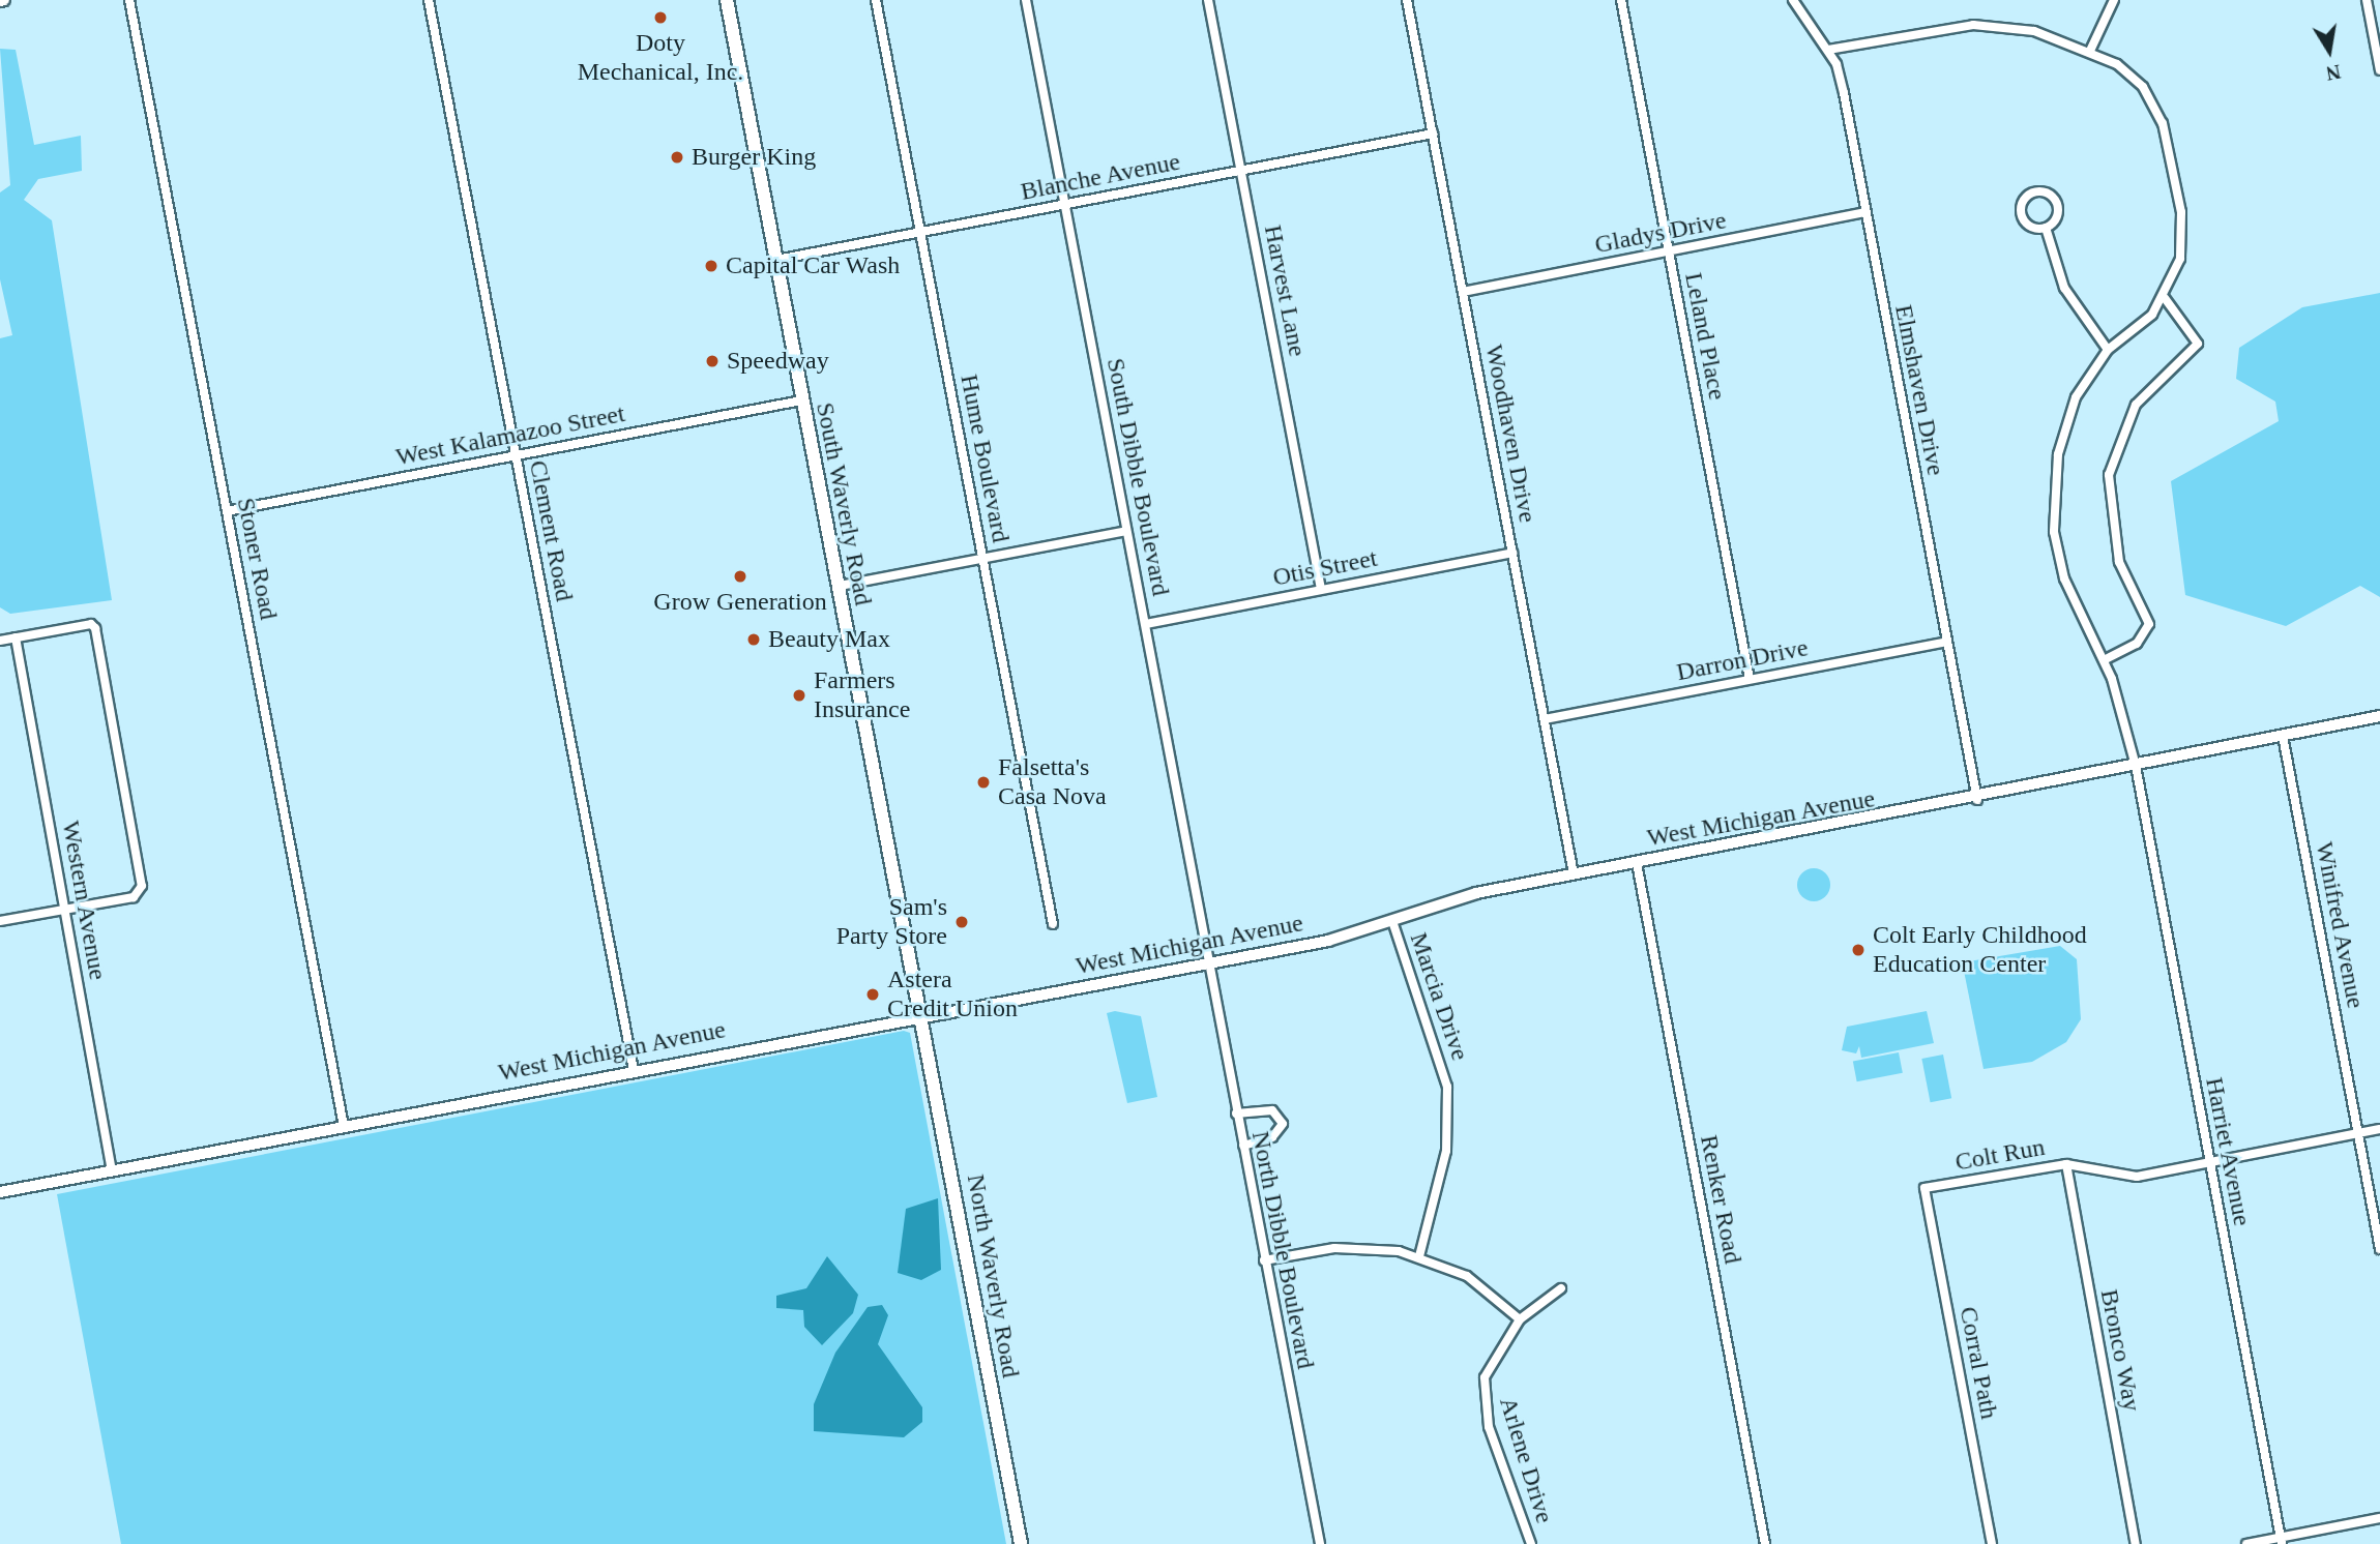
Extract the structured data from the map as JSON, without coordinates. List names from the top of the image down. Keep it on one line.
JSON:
{"streets":{"main road":["South Waverly Road","North Waverly Road"],"street":["Blanche Avenue","Gladys Drive","Harvest Lane","Leland Place","Elmshaven Drive","Woodhaven Drive","West Kalamazoo Street","Hume Boulevard","South Dibble Boulevard","Clement Road","Stoner Road","Otis Street","Darron Drive","West Michigan Avenue","Western Avenue","Winifred Avenue","Marcia Drive","Harriet Avenue","Colt Run","Renker Road","North Dibble Boulevard","Bronco Way","Corral Path","Arlene Drive"]},"crossings":[["Blanche Avenue","Harvest Lane"],["Blanche Avenue","Woodhaven Drive"],["Blanche Avenue","Hume Boulevard"],["Blanche Avenue","South Dibble Boulevard"],["Blanche Avenue","South Waverly Road"],["Gladys Drive","Leland Place"],["Gladys Drive","Elmshaven Drive"],["Gladys Drive","Woodhaven Drive"],["Harvest Lane","Otis Street"],["Leland Place","Darron Drive"],["Elmshaven Drive","Darron Drive"],["Elmshaven Drive","West Michigan Avenue"],["Woodhaven Drive","Otis Street"],["Woodhaven Drive","Darron Drive"],["Woodhaven Drive","West Michigan Avenue"],["West Kalamazoo Street","South Waverly Road"],["West Kalamazoo Street","Clement Road"],["West Kalamazoo Street","Stoner Road"],["South Dibble Boulevard","Otis Street"],["South Dibble Boulevard","West Michigan Avenue"],["South Dibble Boulevard","North Dibble Boulevard"],["South Waverly Road","West Michigan Avenue"],["South Waverly Road","North Waverly Road"],["Clement Road","West Michigan Avenue"],["Stoner Road","West Michigan Avenue"],["West Michigan Avenue","Western Avenue"],["West Michigan Avenue","Winifred Avenue"],["West Michigan Avenue","Marcia Drive"],["West Michigan Avenue","Harriet Avenue"],["West Michigan Avenue","Renker Road"],["West Michigan Avenue","North Dibble Boulevard"],["West Michigan Avenue","North Waverly Road"],["Winifred Avenue","Colt Run"],["Harriet Avenue","Colt Run"],["Colt Run","Bronco Way"],["Colt Run","Corral Path"]],"places":["Doty Mechanical, Inc.","Burger King","Capital Car Wash","Speedway","Grow Generation","Beauty Max","Farmers Insurance","Falsetta's Casa Nova","Sam's Party Store","Colt Early Childhood Education Center","Astera Credit Union"],"north":"bottom"}
